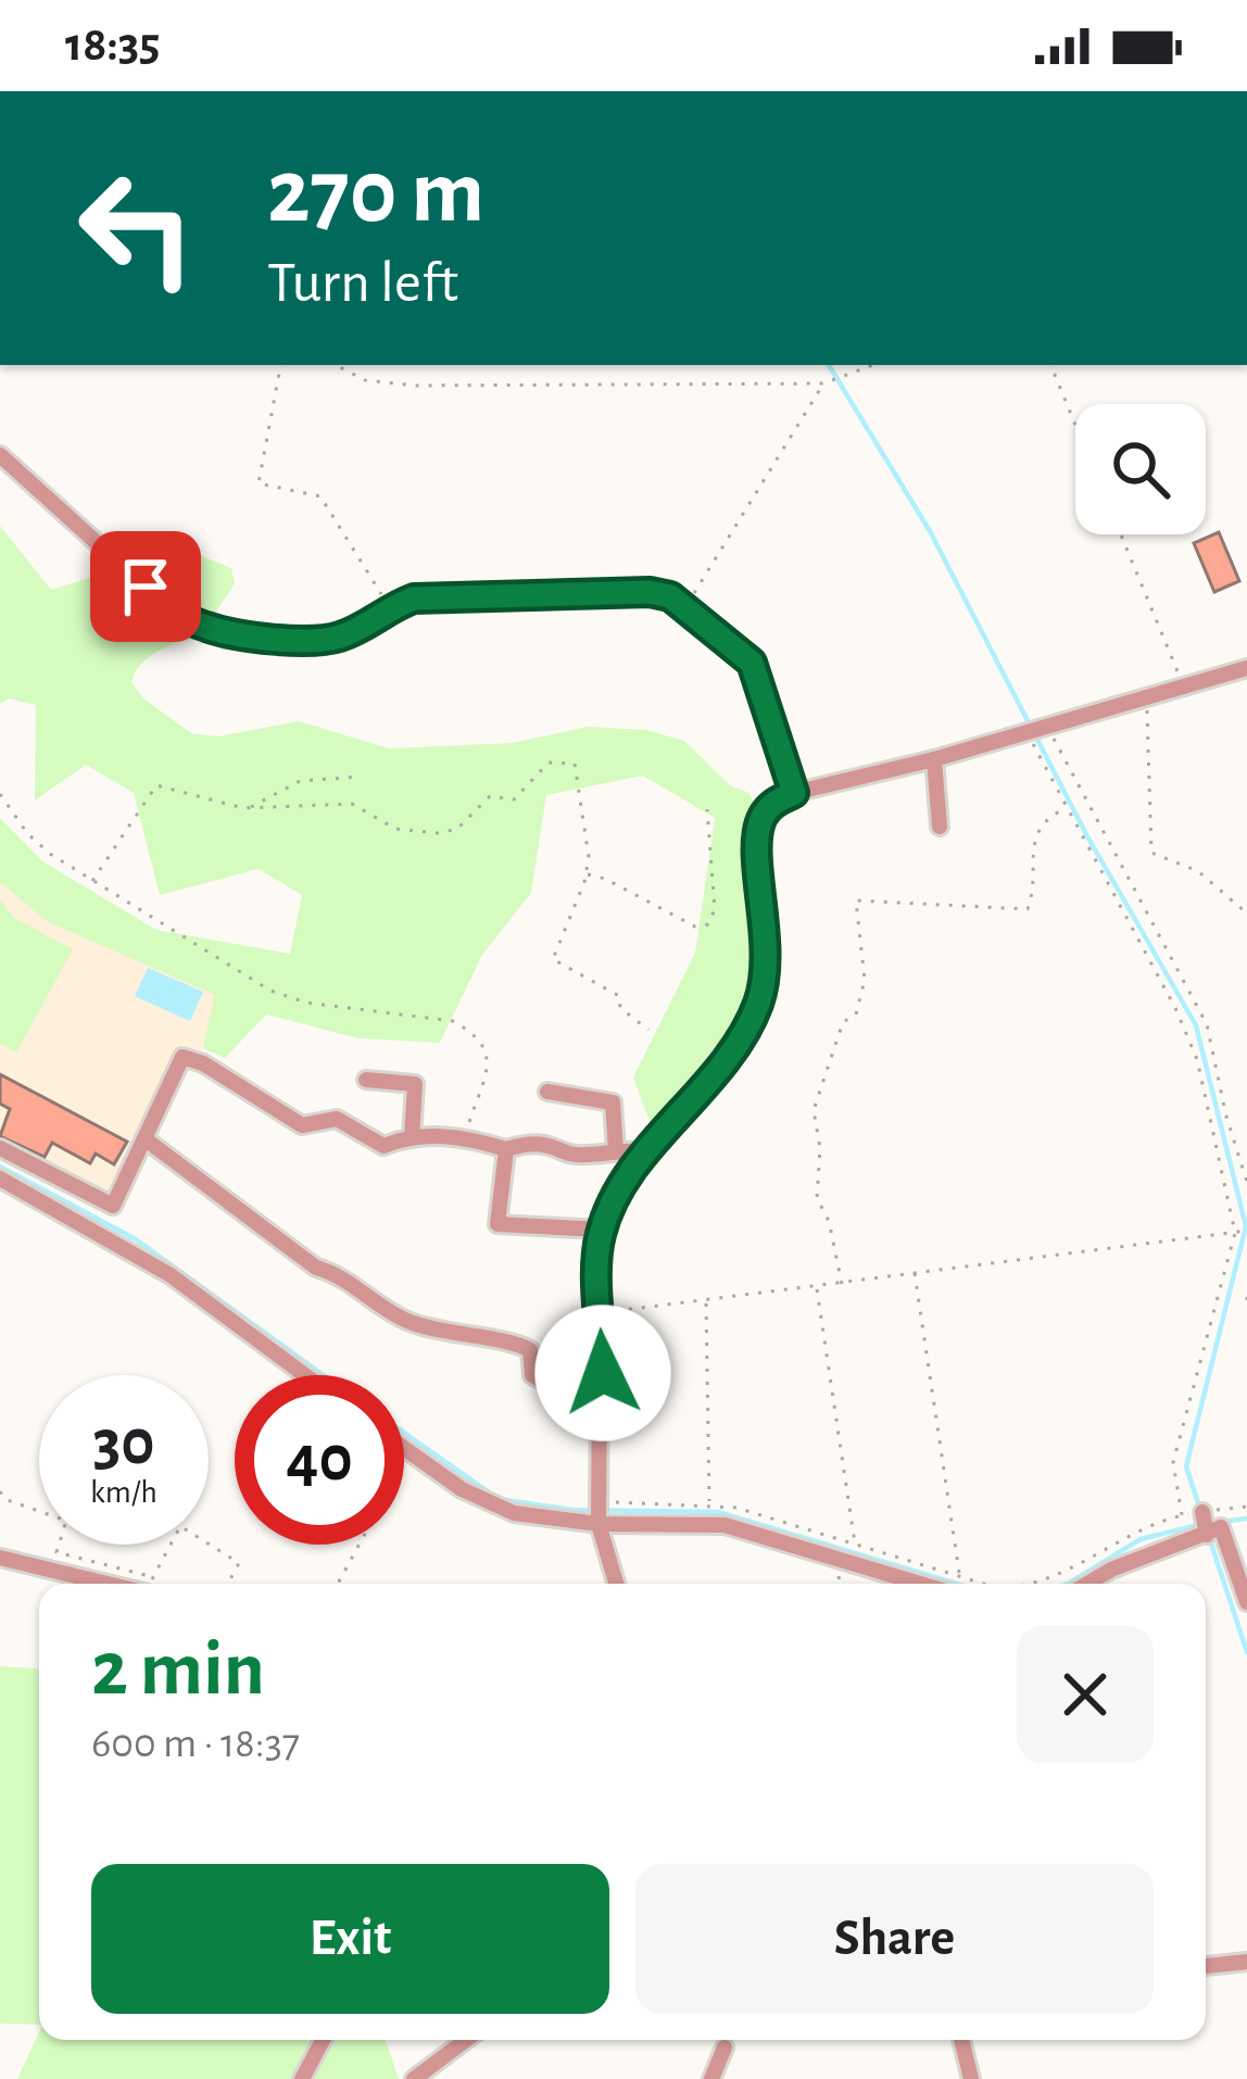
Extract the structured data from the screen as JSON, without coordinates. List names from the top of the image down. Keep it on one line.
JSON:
{"page":{"status":"18:35","turn":["270 m","Turn left"],"speed":"30 km/h","limit":"40","heading":["2 min","600 m · 18:37"],"buttons":["Exit","Share"]}}
